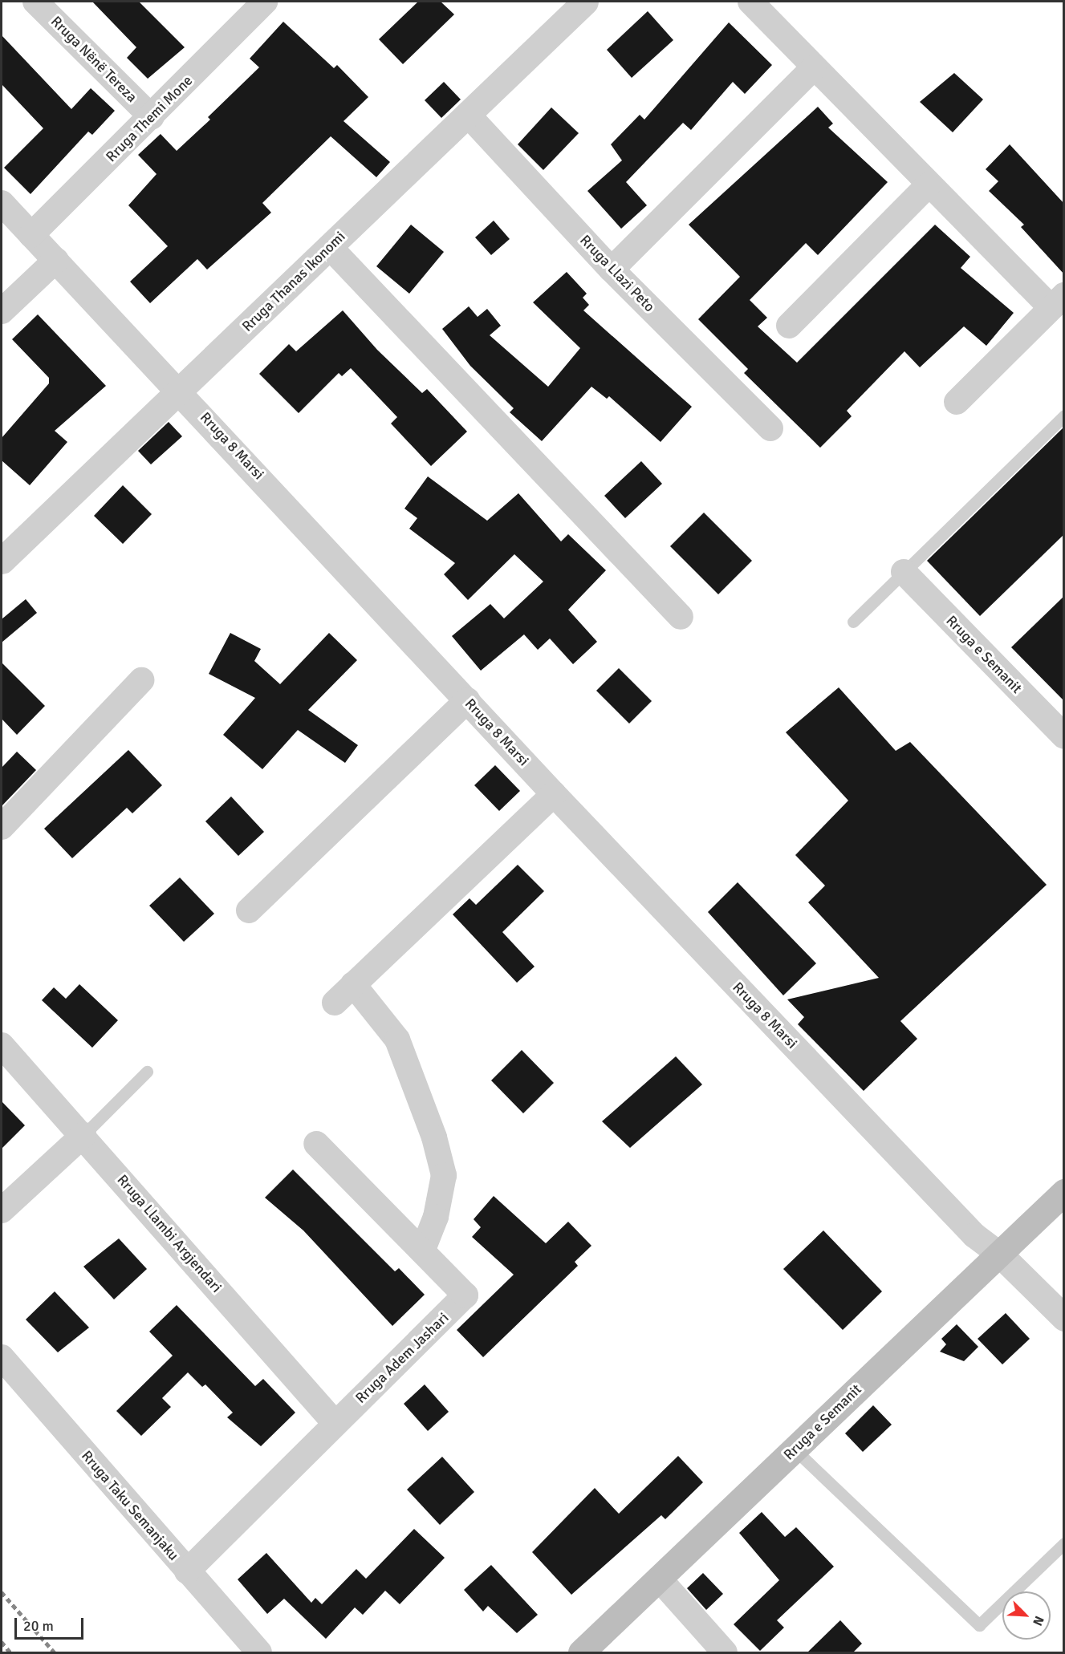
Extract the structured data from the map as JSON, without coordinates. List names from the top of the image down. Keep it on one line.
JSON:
{"streets":{"main road":["Rruga e Semanit"],"street":["Rruga Nënë Tereza","Rruga Themi Mone","Rruga Llazi Peto","Rruga Thanas Ikonomi","Rruga 8 Marsi","Rruga Llambi Argjendari","Rruga Adem Jashari","Rruga Taku Semanjaku"]},"crossings":[["Rruga Nënë Tereza","Rruga Themi Mone"],["Rruga Themi Mone","Rruga 8 Marsi"],["Rruga Llazi Peto","Rruga Thanas Ikonomi"],["Rruga Thanas Ikonomi","Rruga 8 Marsi"],["Rruga 8 Marsi","Rruga e Semanit"],["Rruga Llambi Argjendari","Rruga Adem Jashari"],["Rruga Adem Jashari","Rruga Taku Semanjaku"]],"scale_bar":"20 m","north":"bottom right"}
